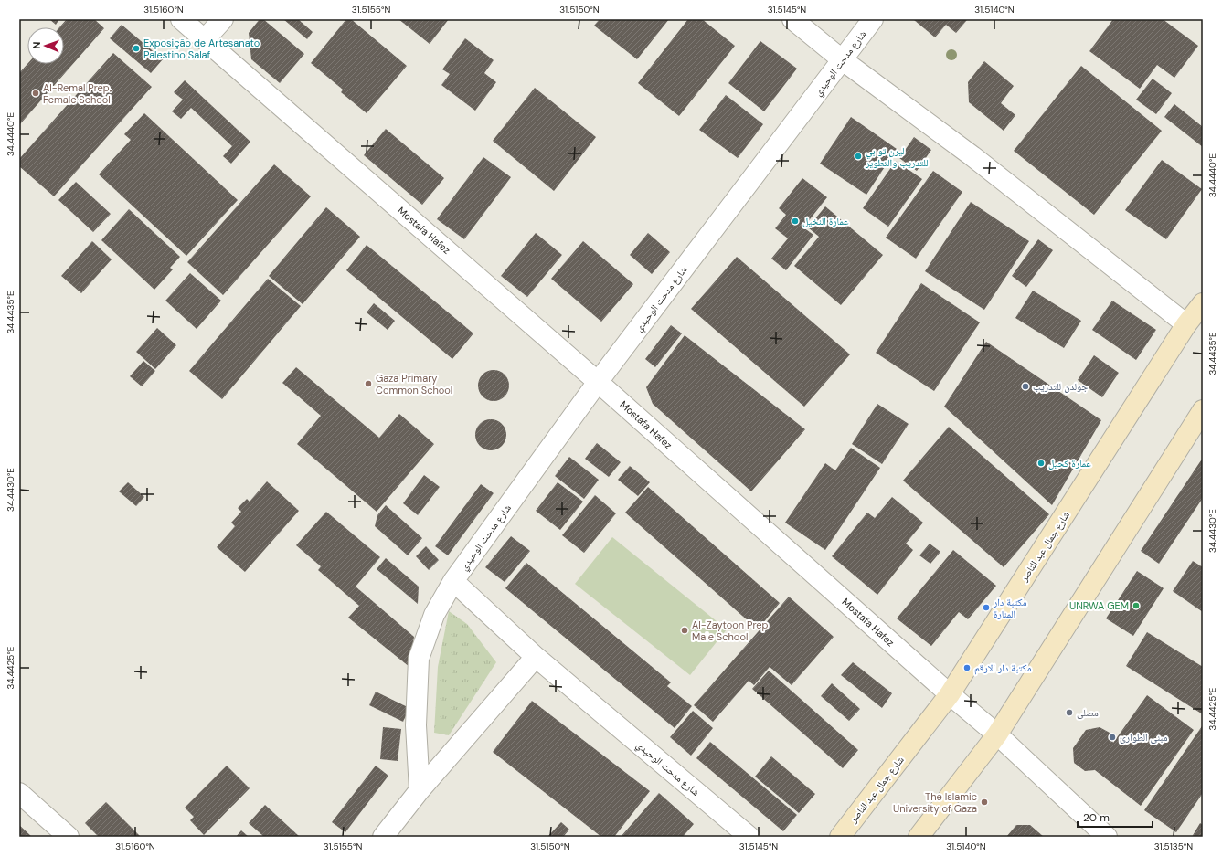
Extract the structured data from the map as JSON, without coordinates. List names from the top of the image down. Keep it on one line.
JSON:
{"streets":{"main road":["شارع جمال عبد الناصر"],"street":["شارع مدحت الوحيدي","Mostafa Hafez"]},"crossings":[["شارع مدحت الوحيدي","Mostafa Hafez"],["Mostafa Hafez","شارع جمال عبد الناصر"]],"places":["Exposição de Artesanato Palestino Salaf","Al-Remal Prep. Female School","ليرن تو بي للتدريب والتطوير","عمارة النخيل","Gaza Primary Common School","جولدن للتدريب","عمارة كحيل","UNRWA GEM","مكتبة دار المنارة","Al-Zaytoon Prep Male School","مكتبة دار الارقم","مصلى","مبنى الطوارئ","The Islamic University of Gaza"],"scale_bar":"20 m","north":"left","coordinates":["31.5160°N","31.5155°N","31.5150°N","31.5145°N","31.5140°N","34.4440°E","34.4435°E","34.4430°E","34.4425°E","31.5135°N"]}
